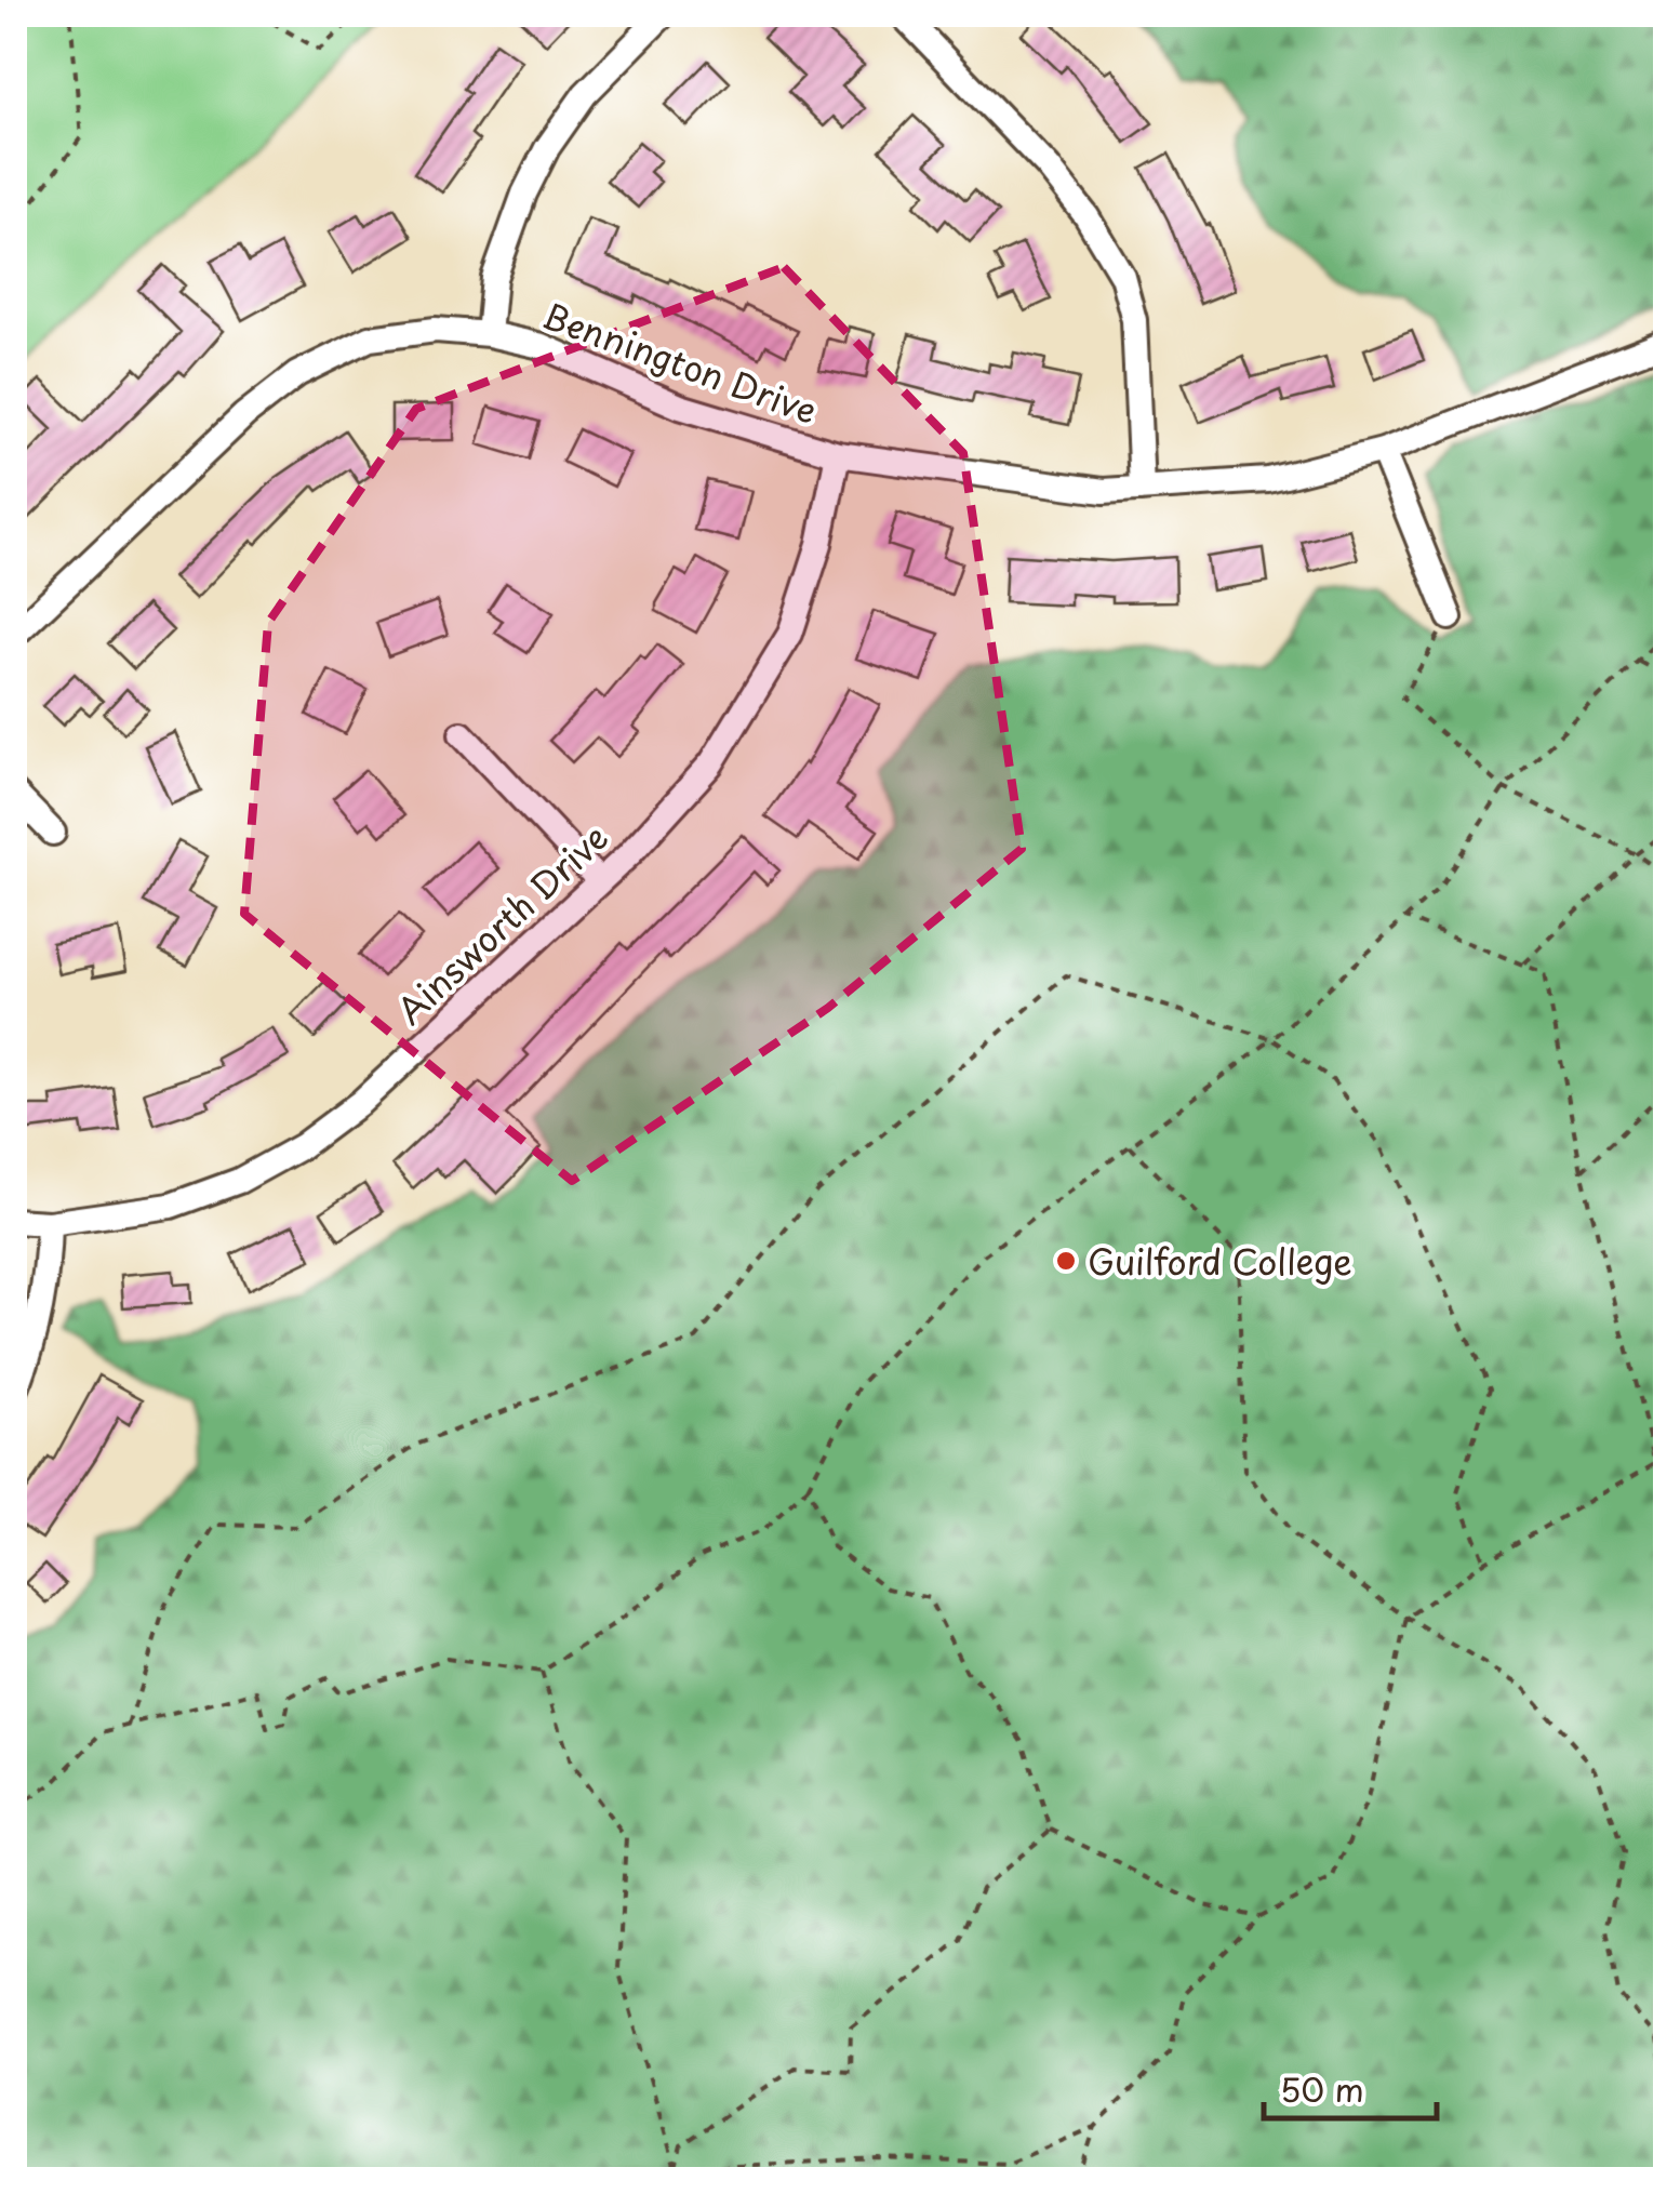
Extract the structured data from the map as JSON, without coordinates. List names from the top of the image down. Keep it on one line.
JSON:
{"streets":{"street":["Bennington Drive","Ainsworth Drive"]},"crossings":[["Bennington Drive","Ainsworth Drive"]],"places":["Guilford College"],"scale_bar":"50 m"}
